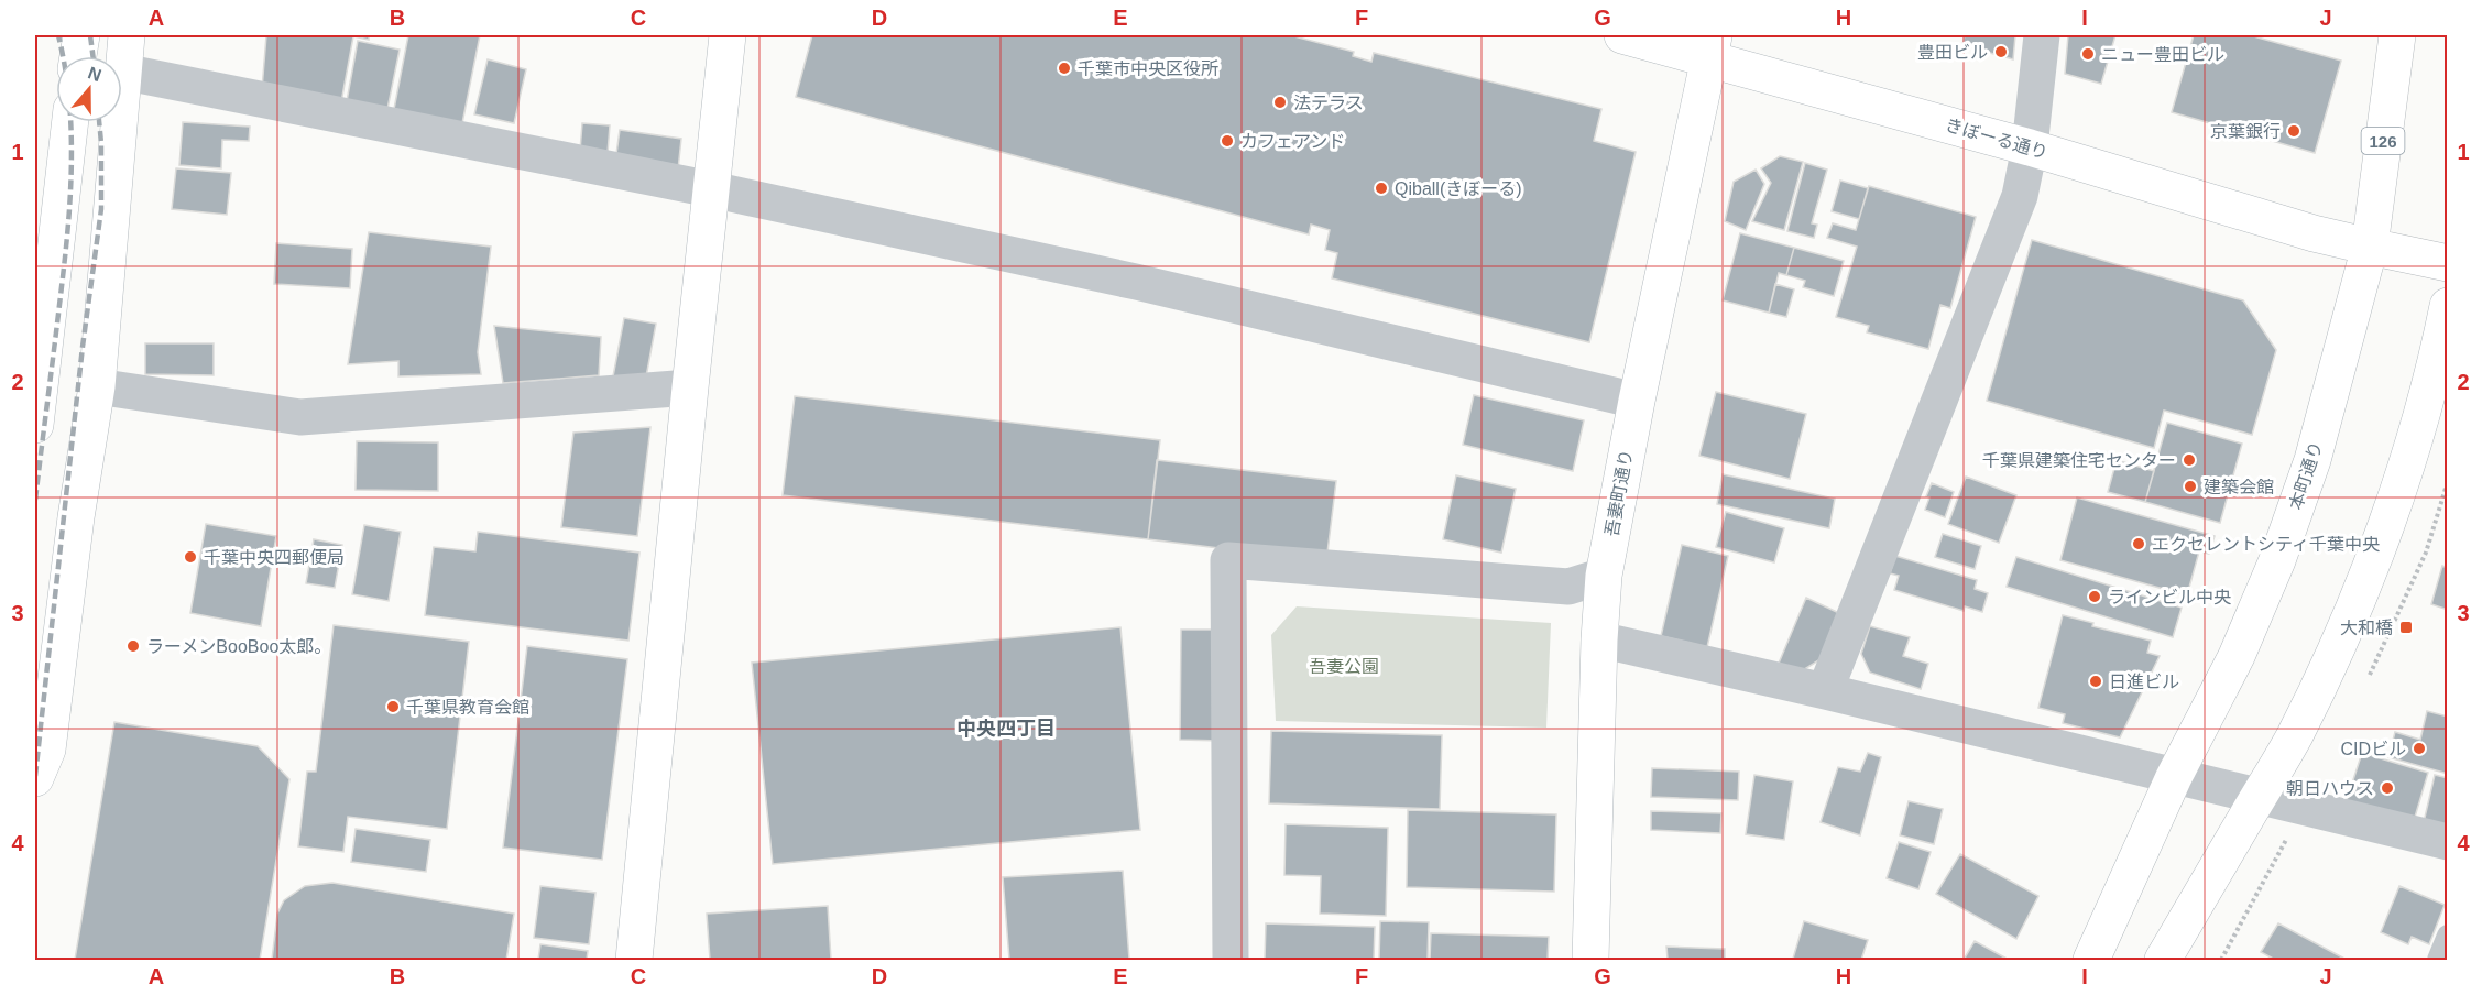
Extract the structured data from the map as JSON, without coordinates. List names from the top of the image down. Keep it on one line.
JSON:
{"streets":{"main road":["きぼーる通り","126","本町通り","吾妻町通り"]},"crossings":[["きぼーる通り","本町通り"],["きぼーる通り","吾妻町通り"]],"districts":["中央四丁目"],"parks":["吾妻公園"],"places":{"other":["豊田ビル","ニュー豊田ビル","千葉市中央区役所","法テラス","京葉銀行","カフェアンド","Qiball(きぼーる)","千葉県建築住宅センター","建築会館","エクセレントシティ千葉中央","千葉中央四郵便局","ラインビル中央","ラーメンBooBoo太郎。","日進ビル","千葉県教育会館","CIDビル","朝日ハウス"],"transit":["大和橋"]},"north":"top","grid":{"columns":["A","B","C","D","E","F","G","H","I","J"],"rows":["1","2","3","4"]}}
